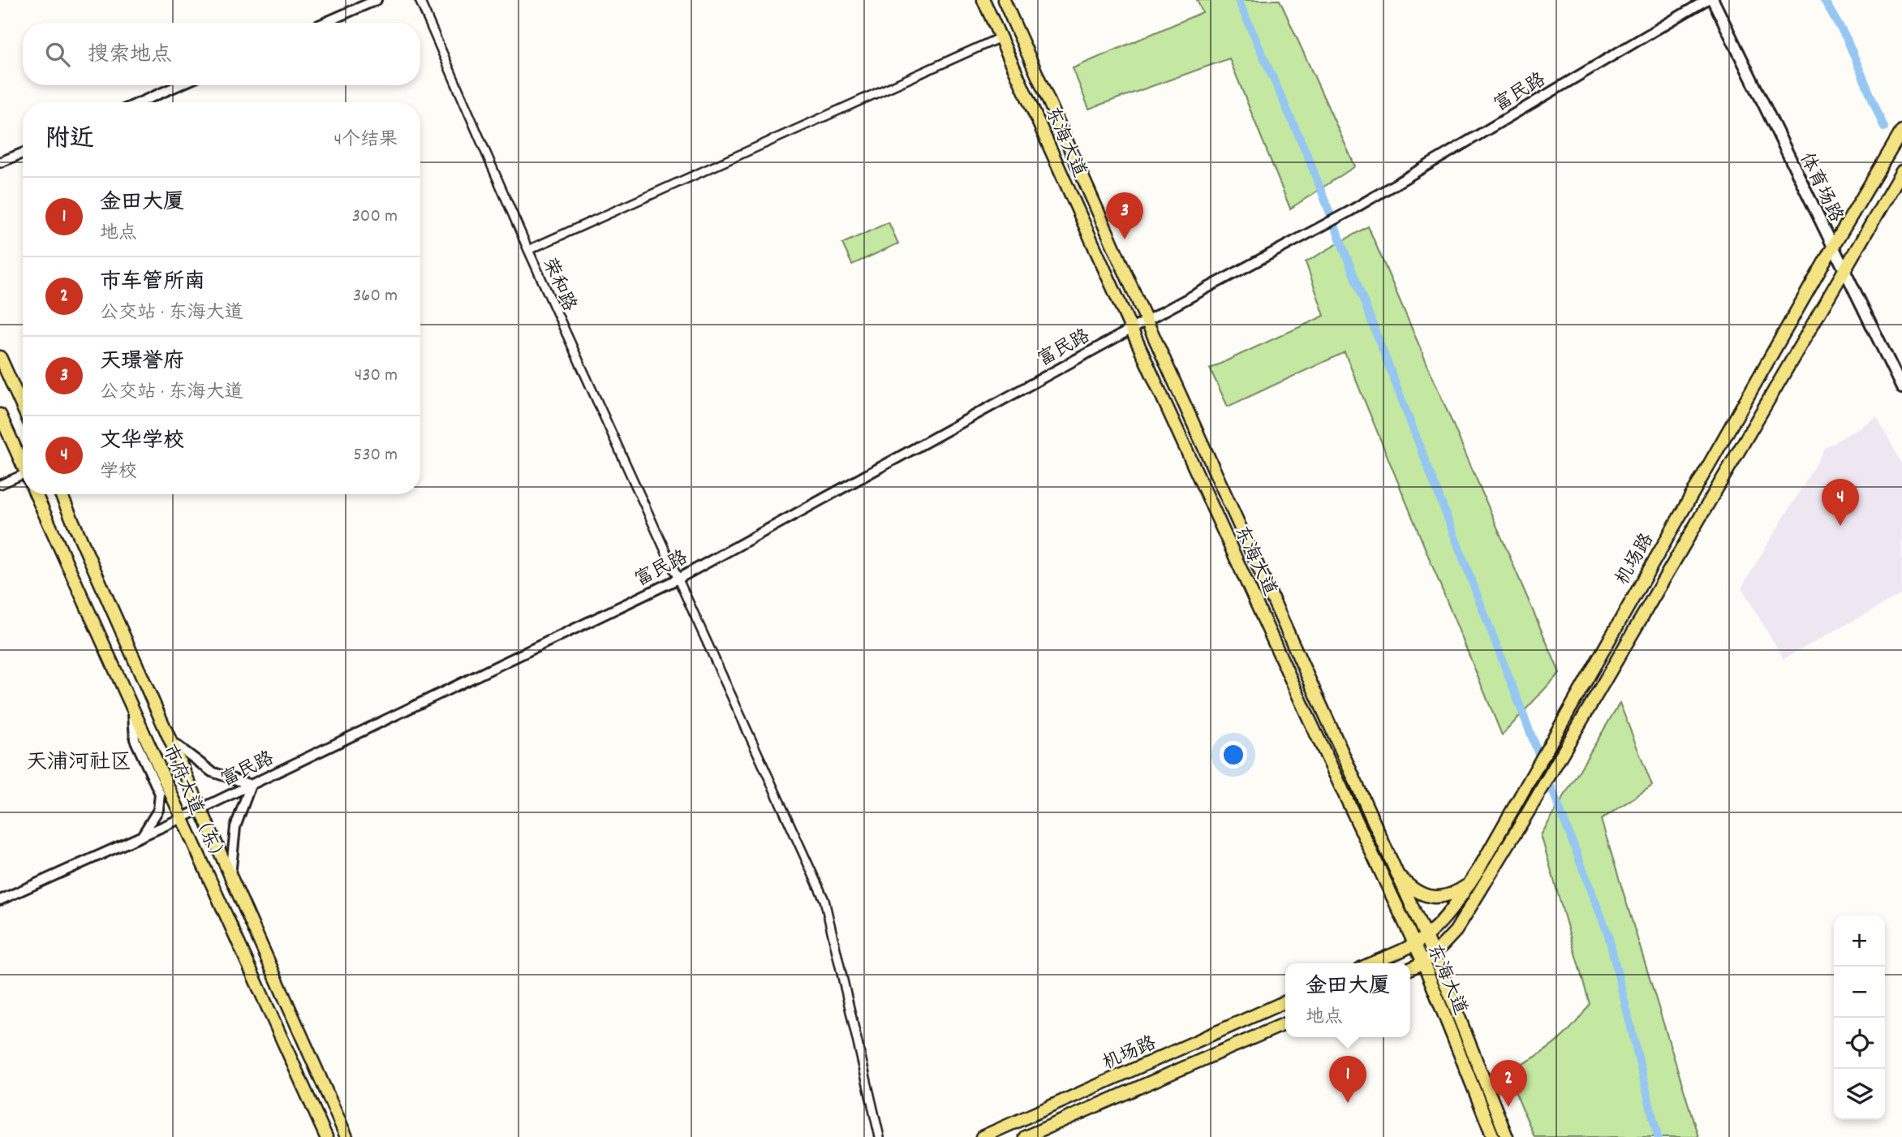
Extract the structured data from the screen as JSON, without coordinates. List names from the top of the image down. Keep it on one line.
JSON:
{"streets":{"main road":["东海大道","体育场路","机场路","市府大道（东）"],"street":["富民路","荣和路"]},"crossings":[["富民路","东海大道"],["富民路","荣和路"],["富民路","市府大道（东）"],["东海大道","机场路"],["体育场路","机场路"]],"districts":["天浦河社区"],"page":{"search":"搜索地点","heading":["附近","4个结果"],"list":[{"mark":"1","name":"金田大厦","note":"地点","value":"300 m"},{"mark":"2","name":"市车管所南","note":"公交站 · 东海大道","value":"360 m"},{"mark":"3","name":"天璟誉府","note":"公交站 · 东海大道","value":"430 m"},{"mark":"4","name":"文华学校","note":"学校","value":"530 m"}],"pins":["3","4","1","2"],"map_buttons":["+","−"],"popup":["金田大厦","地点"]}}
